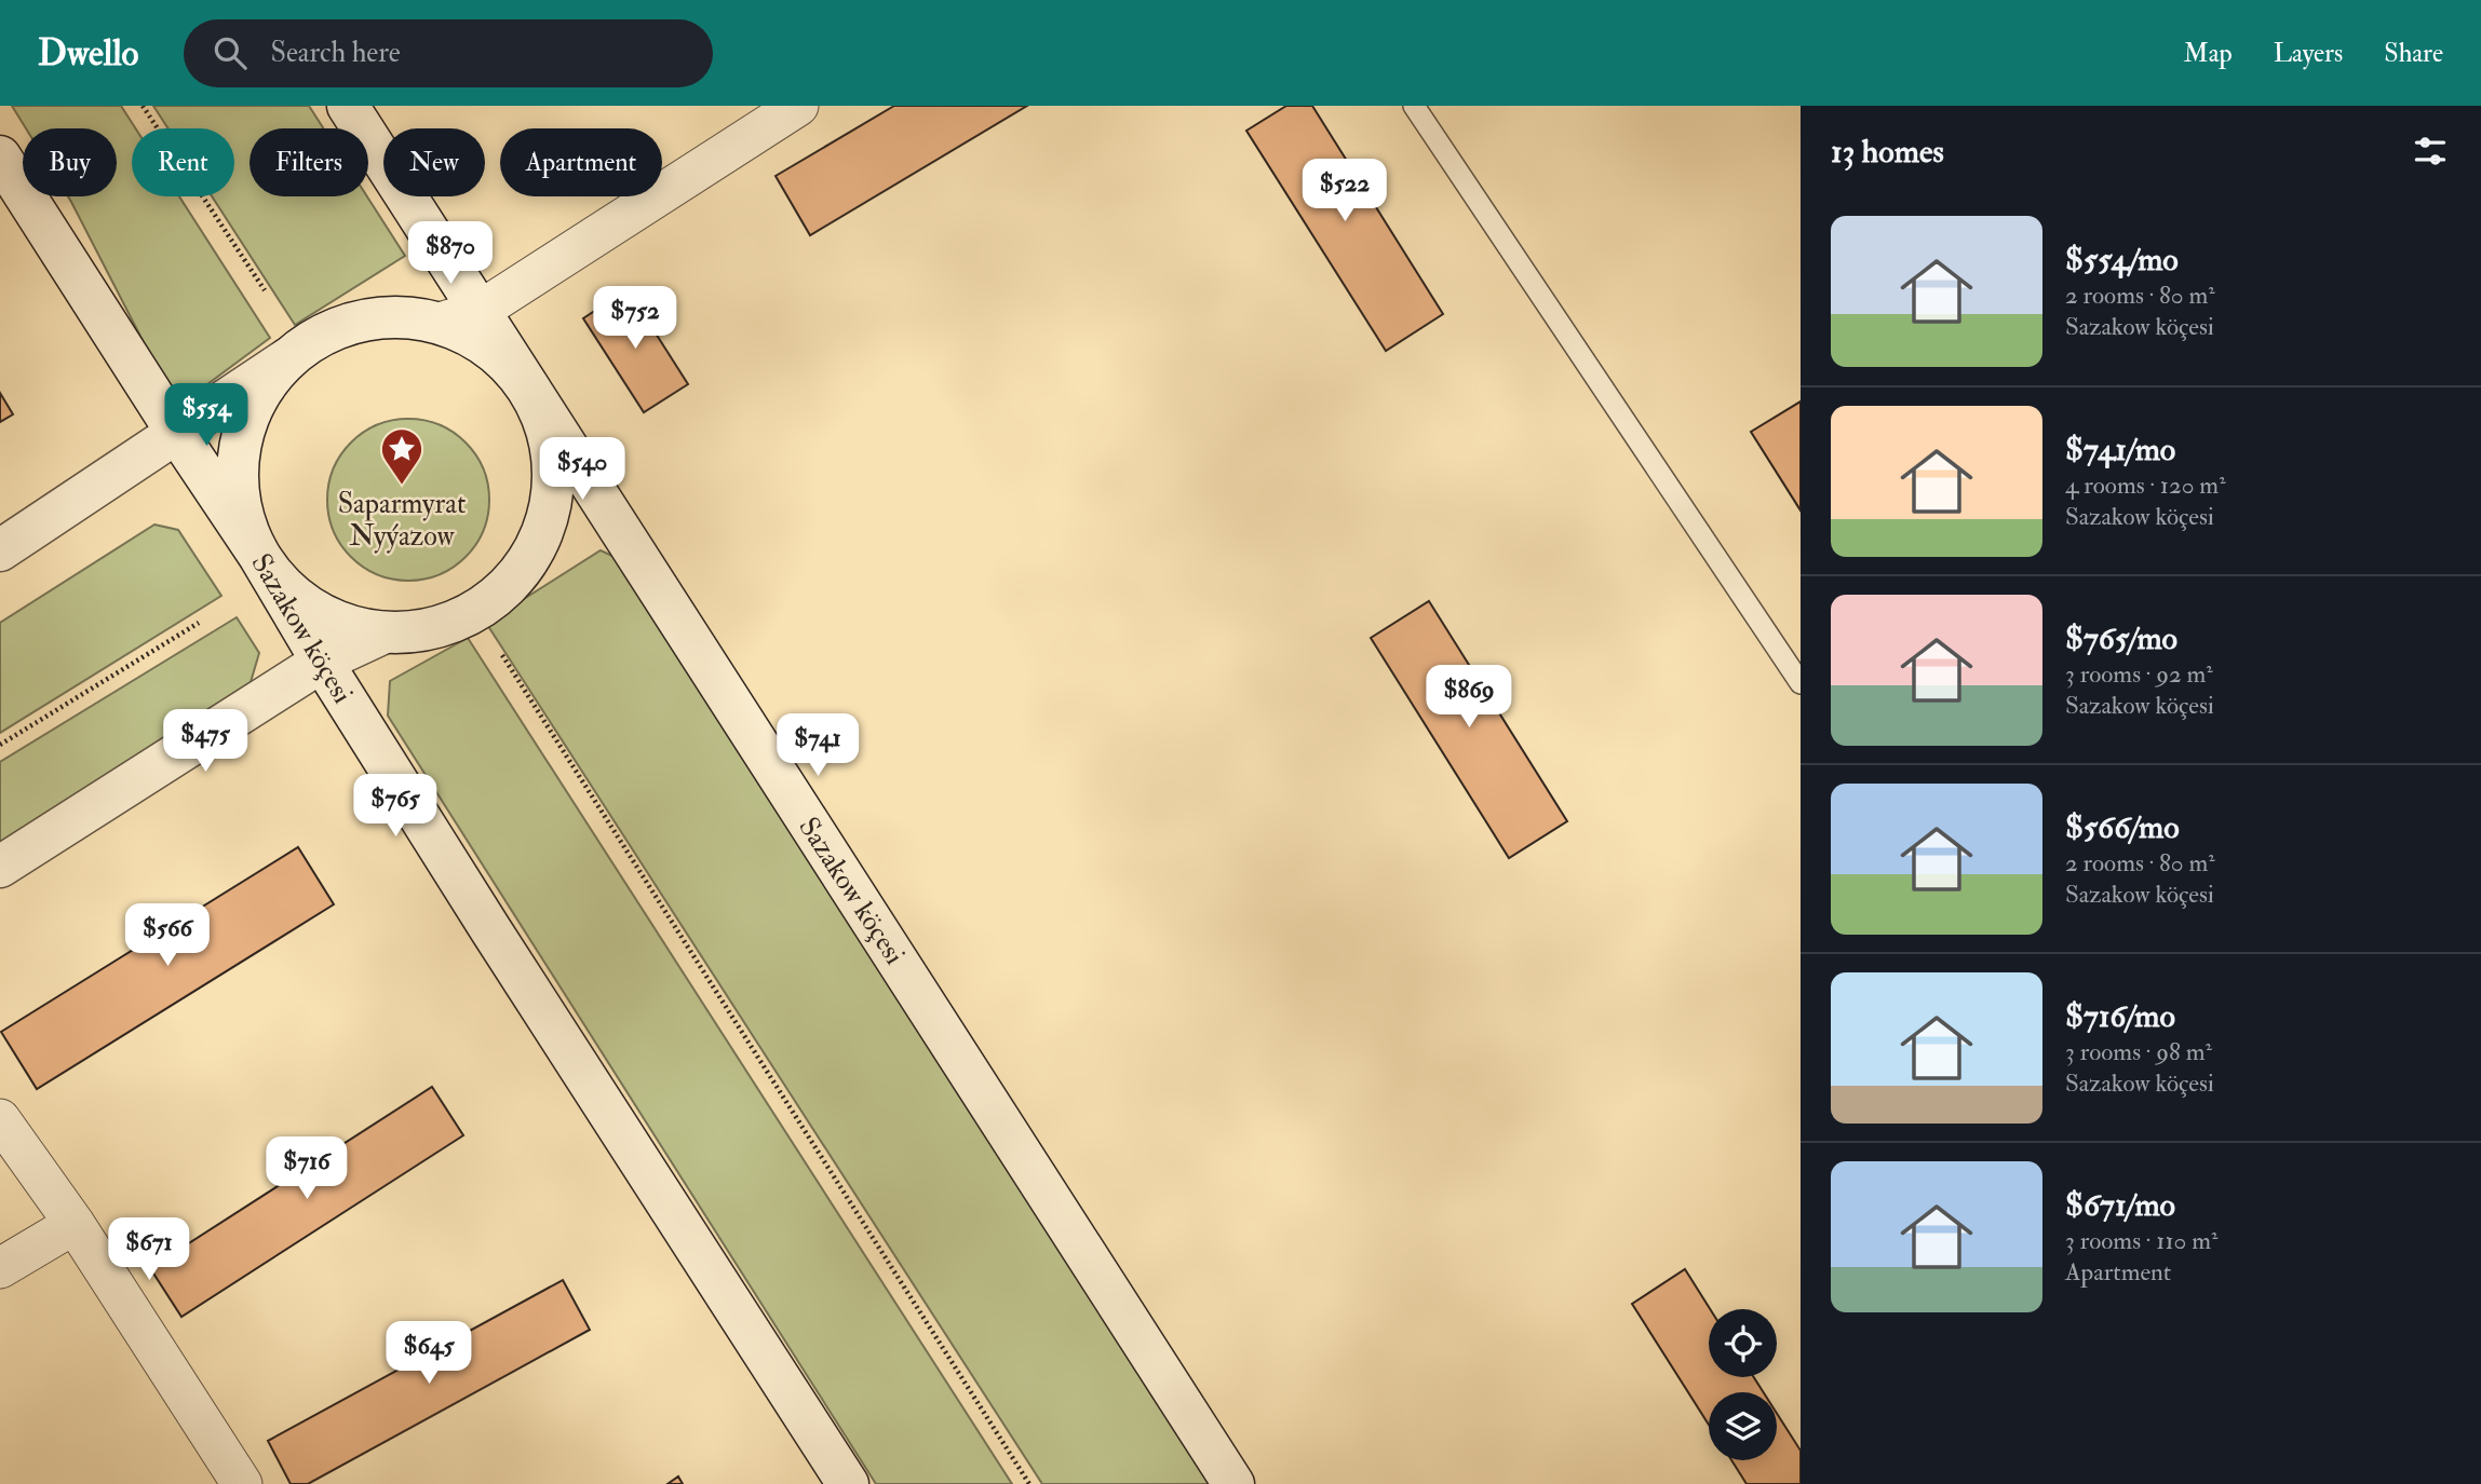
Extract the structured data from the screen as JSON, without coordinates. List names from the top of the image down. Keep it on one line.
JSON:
{"streets":{"main road":["Sazakow köçesi"]},"places":{"place":["Saparmyrat Nyýazow"]},"page":{"header":"Dwello","search":"Search here","nav":["Map","Layers","Share"],"heading":"13 homes","chip":["Buy","Rent","Filters","New","Apartment"],"price":["$522","$870","$752","$554","$540","$869","$475","$741","$765","$566","$716","$671","$645"],"list":[{"name":"$554/mo","note":"2 rooms · 80 m² · Sazakow köçesi"},{"name":"$741/mo","note":"4 rooms · 120 m² · Sazakow köçesi"},{"name":"$765/mo","note":"3 rooms · 92 m² · Sazakow köçesi"},{"name":"$566/mo","note":"2 rooms · 80 m² · Sazakow köçesi"},{"name":"$716/mo","note":"3 rooms · 98 m² · Sazakow köçesi"},{"name":"$671/mo","note":"3 rooms · 110 m² · Apartment"}]}}
